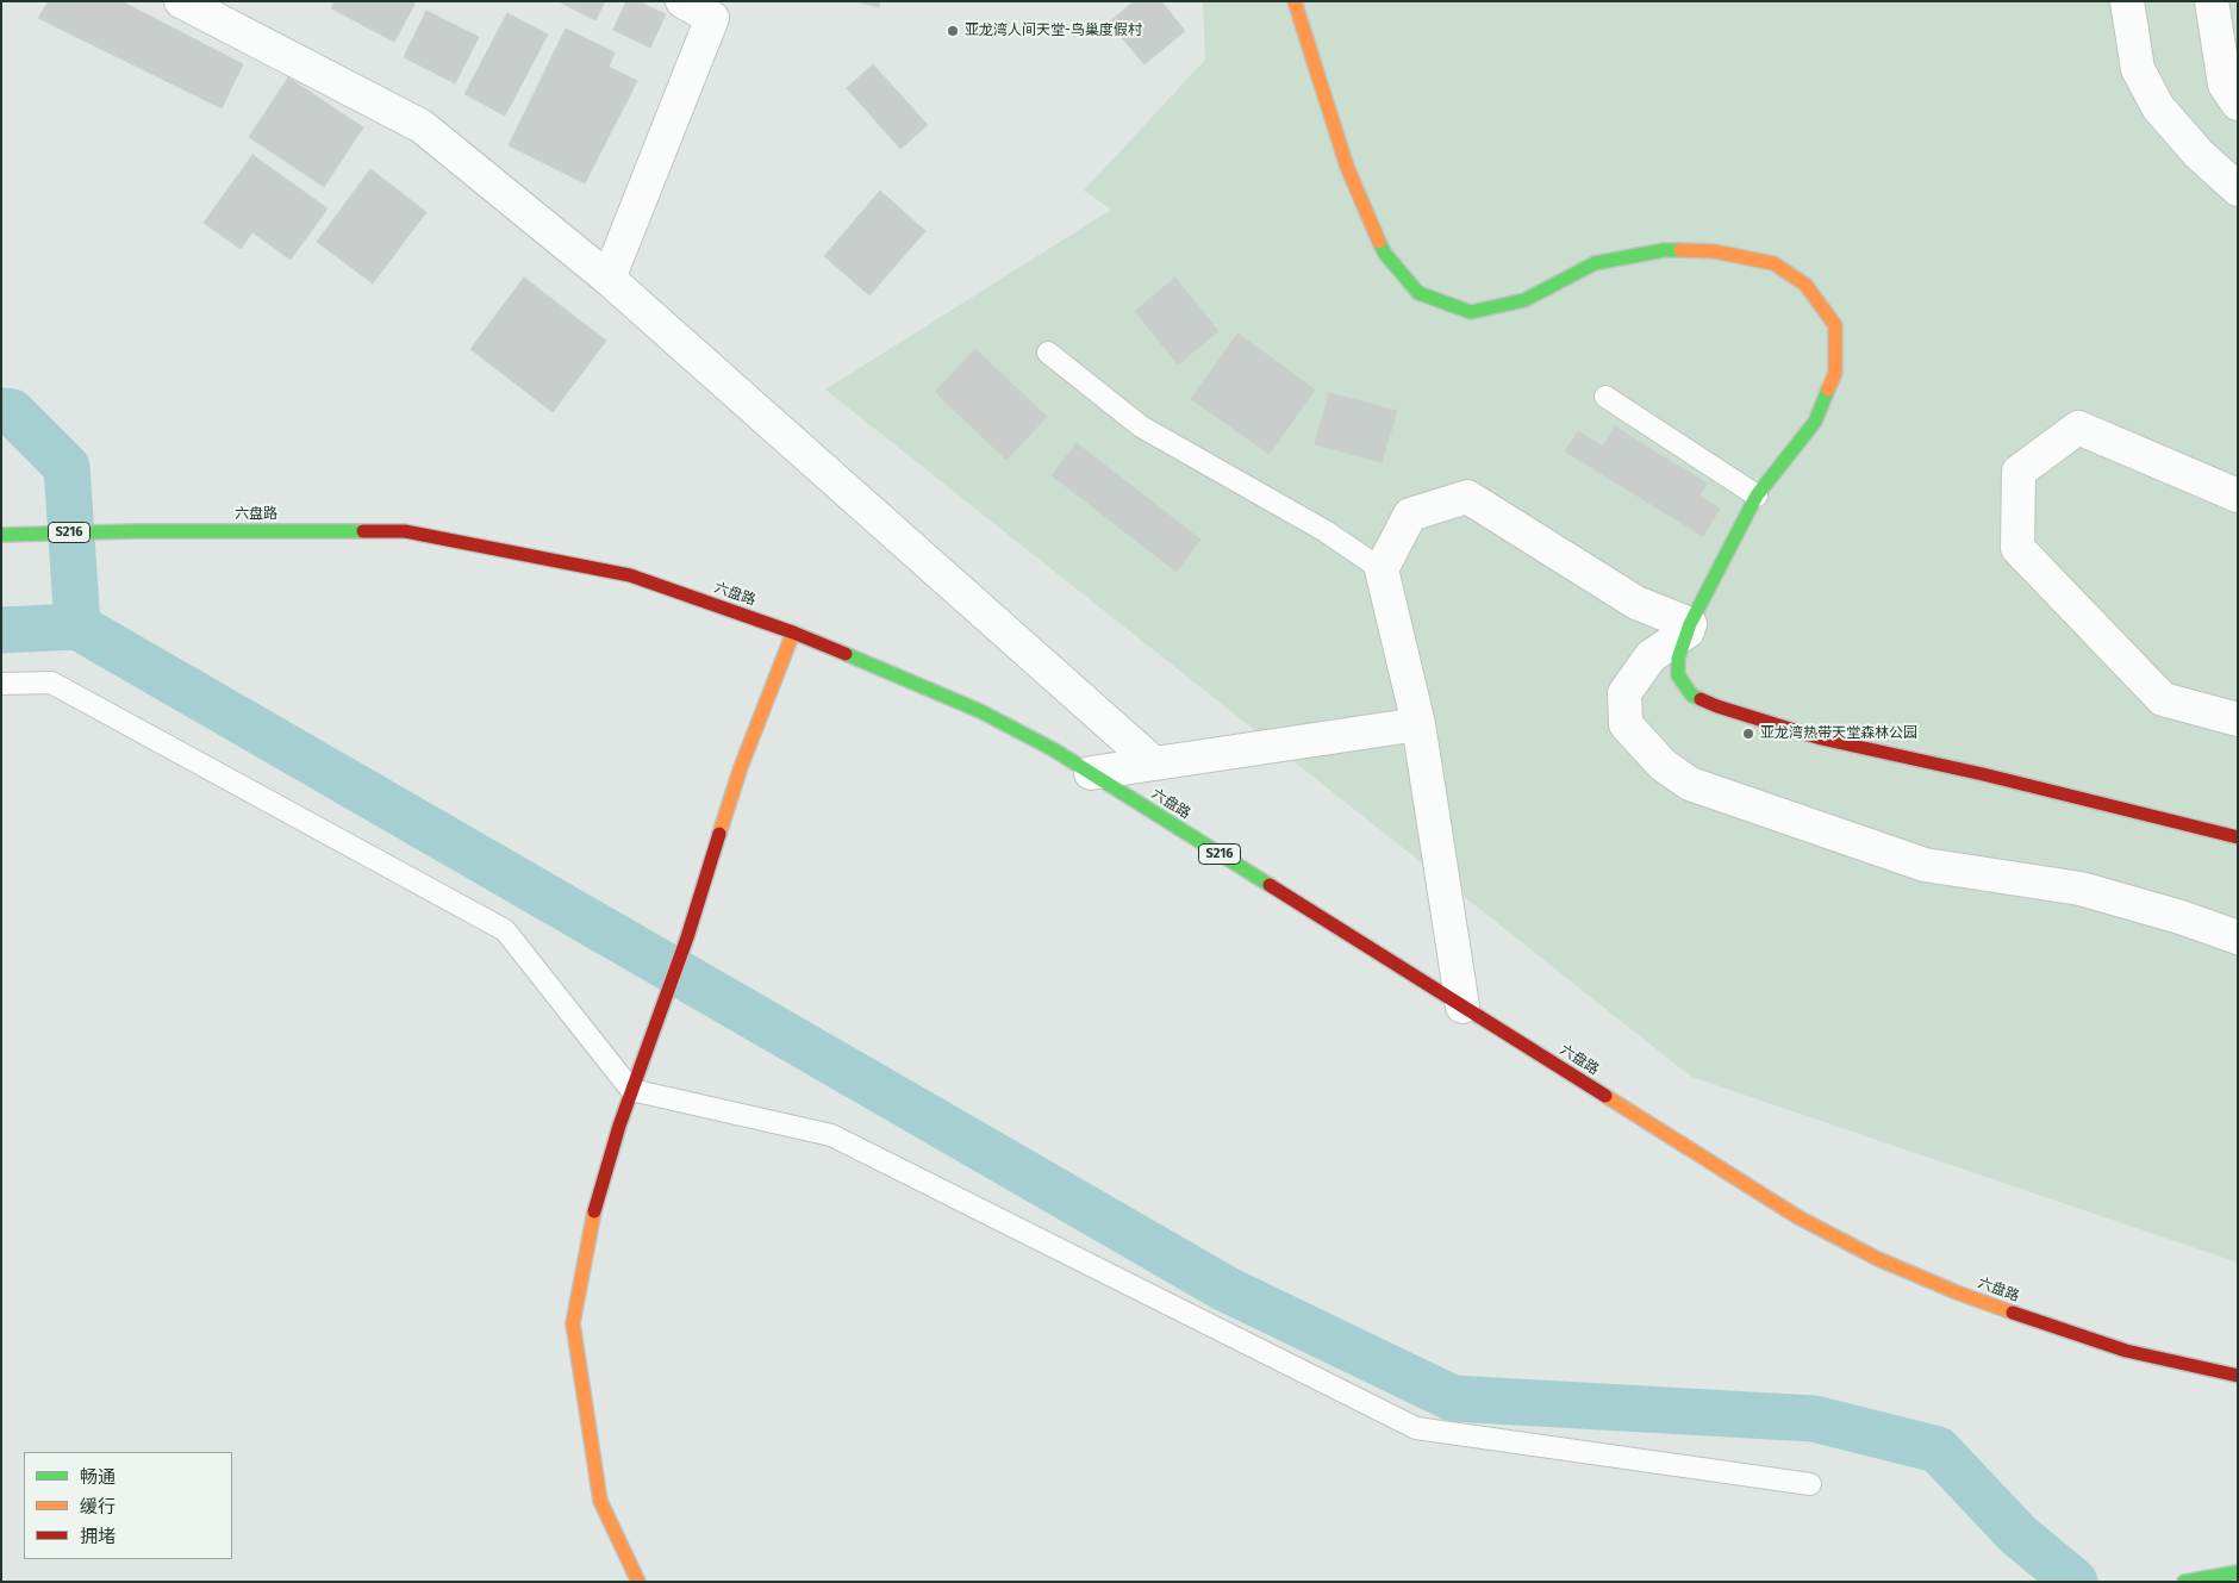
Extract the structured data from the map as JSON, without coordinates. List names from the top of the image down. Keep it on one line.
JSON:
{"streets":{"main road":["六盘路","S216"]},"places":["亚龙湾人间天堂-鸟巢度假村","亚龙湾热带天堂森林公园"],"legend":["畅通","缓行","拥堵"]}
